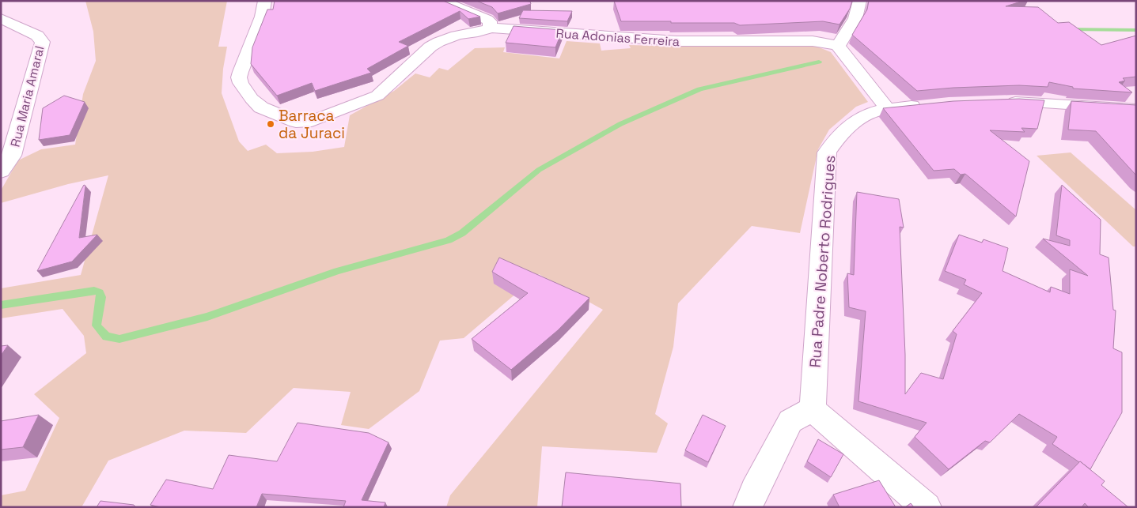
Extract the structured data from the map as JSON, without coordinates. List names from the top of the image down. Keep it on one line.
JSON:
{"streets":{"street":["Rua Adonias Ferreira","Rua Maria Amaral","Rua Padre Noberto Rodrigues"]},"places":["Barraca da Juraci"]}
